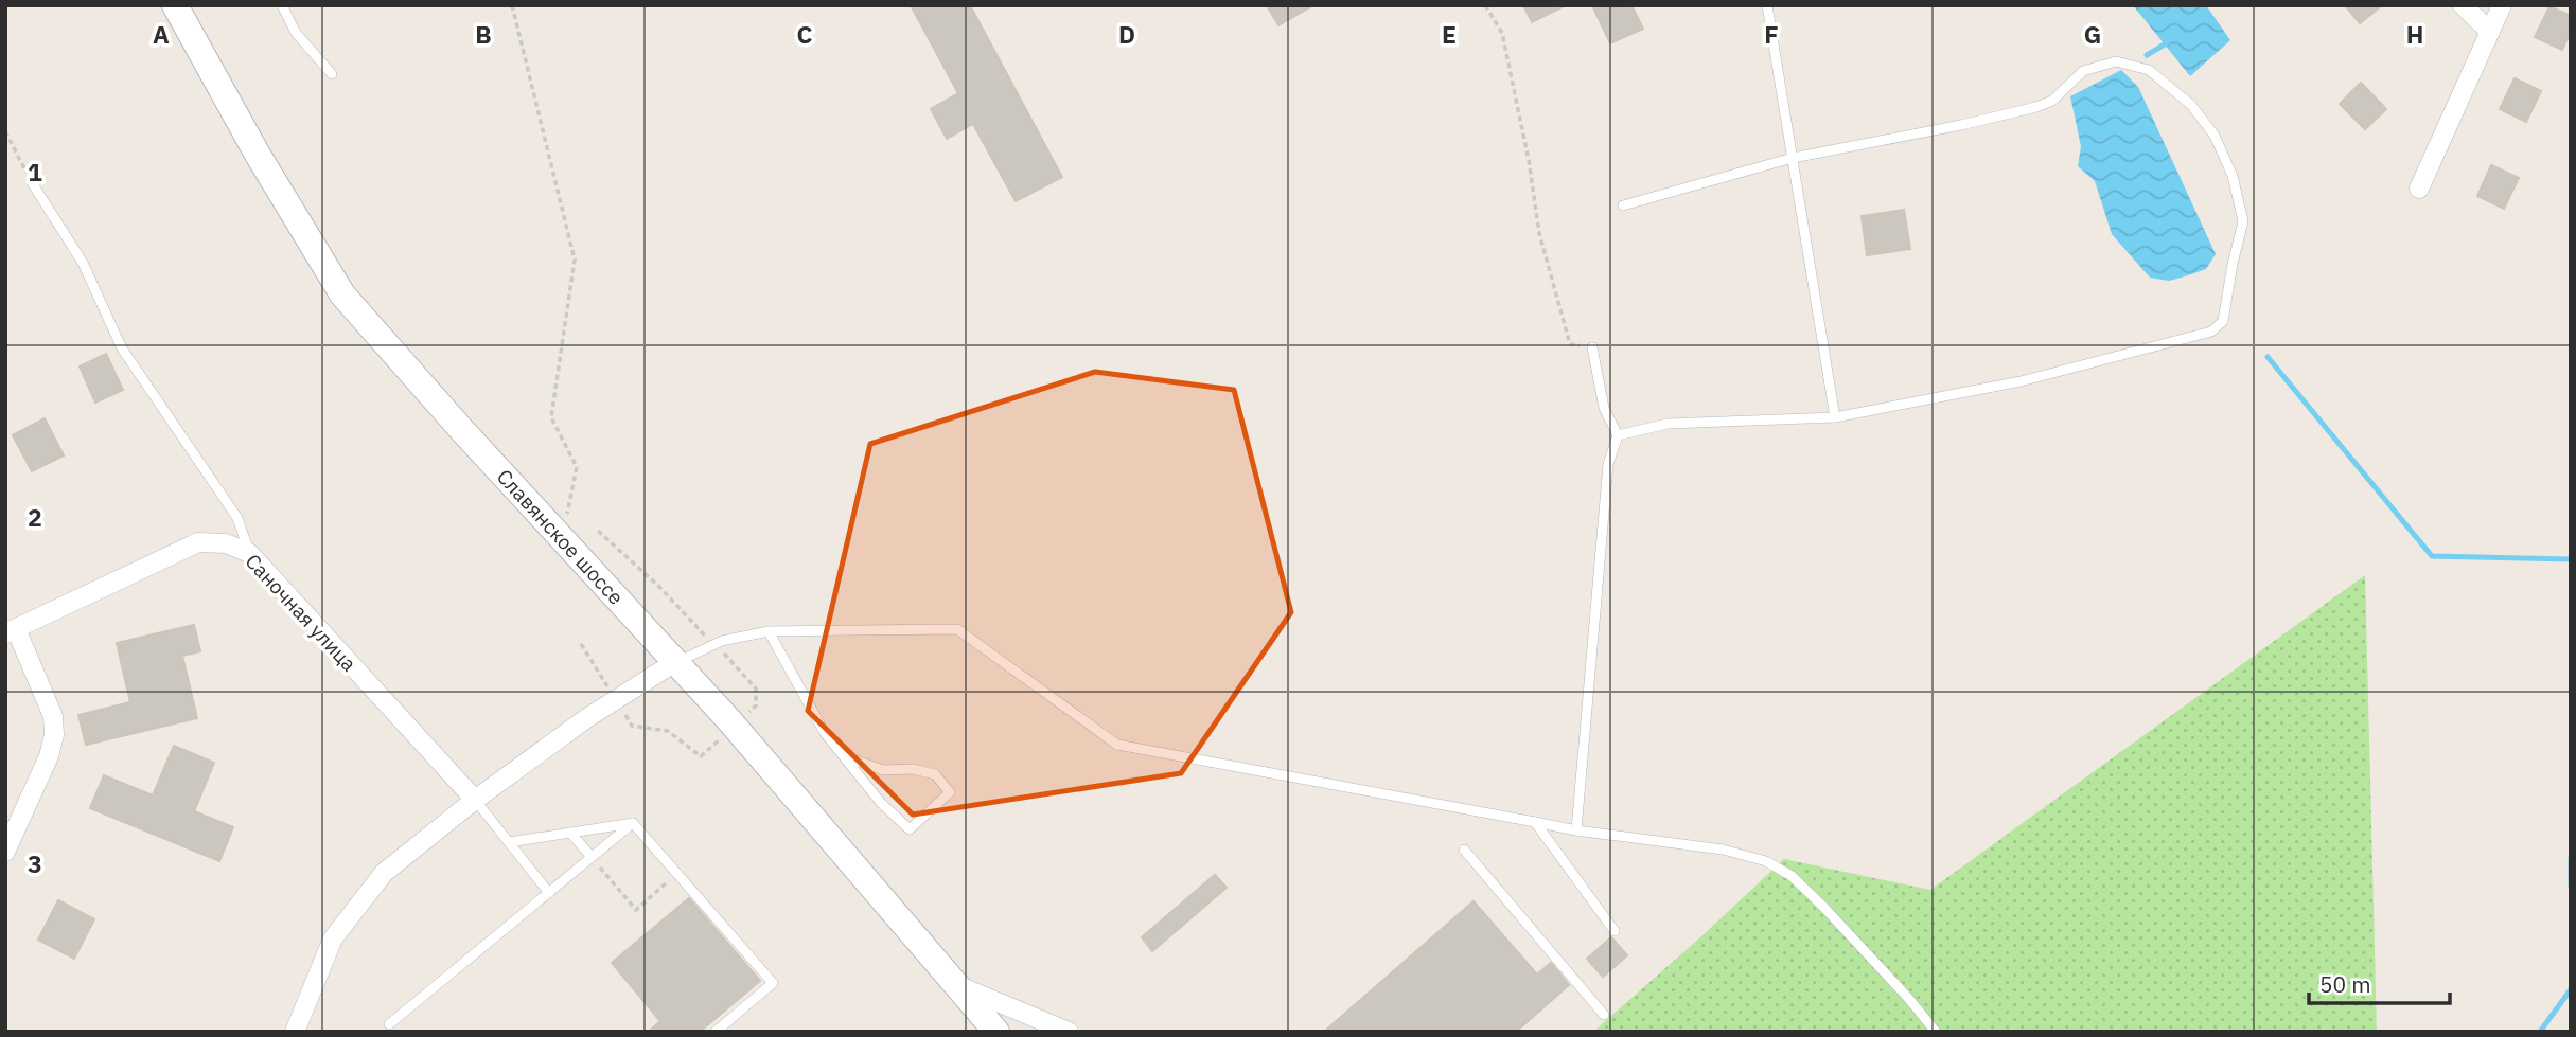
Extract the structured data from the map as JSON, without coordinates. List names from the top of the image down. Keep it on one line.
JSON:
{"streets":{"main road":["Славянское шоссе"],"street":["Саночная улица"]},"scale_bar":"50 m","grid":{"columns":["A","B","C","D","E","F","G","H"],"rows":["1","2","3"]}}
